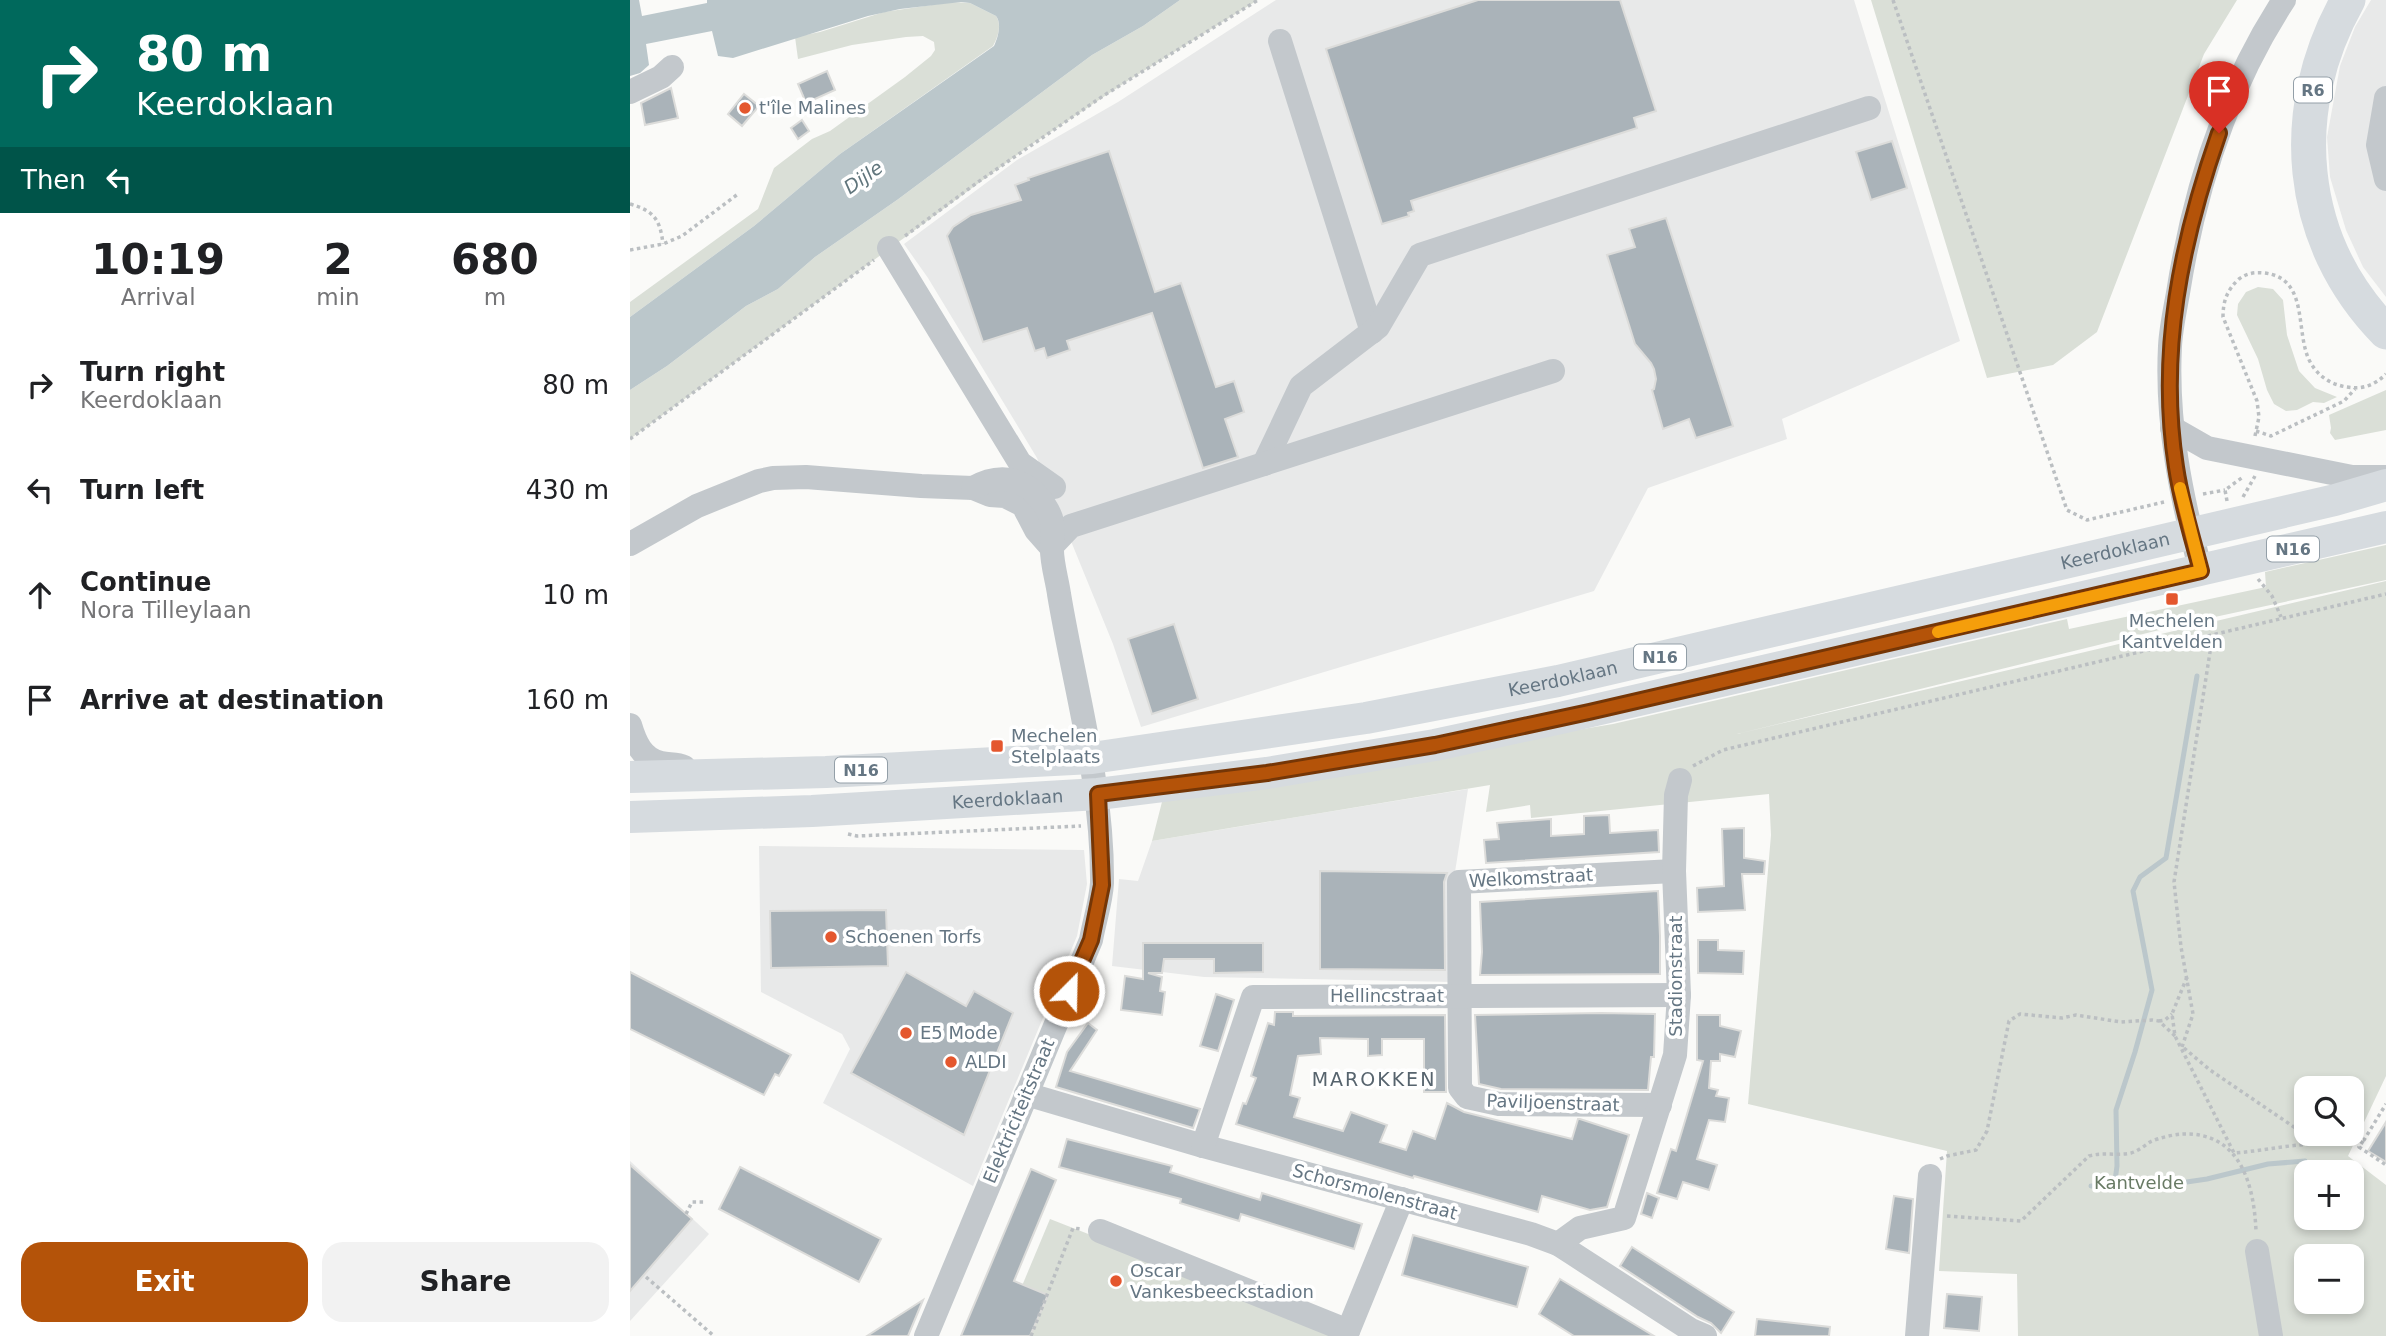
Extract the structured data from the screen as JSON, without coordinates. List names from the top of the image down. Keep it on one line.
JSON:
{"streets":{"highway":["R6"],"main road":["N16","Keerdoklaan"],"street":["Welkomstraat","Stadionstraat","Hellincstraat","Paviljoenstraat","Elektriciteitstraat","Schorsmolenstraat"]},"crossings":[["N16","Keerdoklaan"],["Keerdoklaan","Elektriciteitstraat"],["Welkomstraat","Stadionstraat"],["Welkomstraat","Hellincstraat"],["Welkomstraat","Paviljoenstraat"],["Stadionstraat","Hellincstraat"],["Stadionstraat","Paviljoenstraat"],["Stadionstraat","Schorsmolenstraat"],["Hellincstraat","Paviljoenstraat"],["Hellincstraat","Schorsmolenstraat"],["Elektriciteitstraat","Schorsmolenstraat"]],"districts":["MAROKKEN"],"water":["Dijle"],"parks":["Kantvelde"],"places":{"other":["t'île Malines","Schoenen Torfs","E5 Mode","ALDI","Oscar Vankesbeeckstadion"],"transit":["Mechelen Kantvelden","Mechelen Stelplaats"]},"page":{"turn":["80 m","Keerdoklaan"],"then":"Then","eta":["10:19","Arrival","2","min","680","m"],"list":[{"name":"Turn right","note":"Keerdoklaan","value":"80 m"},{"name":"Turn left","value":"430 m"},{"name":"Continue","note":"Nora Tilleylaan","value":"10 m"},{"name":"Arrive at destination","value":"160 m"}],"map_buttons":["+","−"],"buttons":["Exit","Share"]}}
